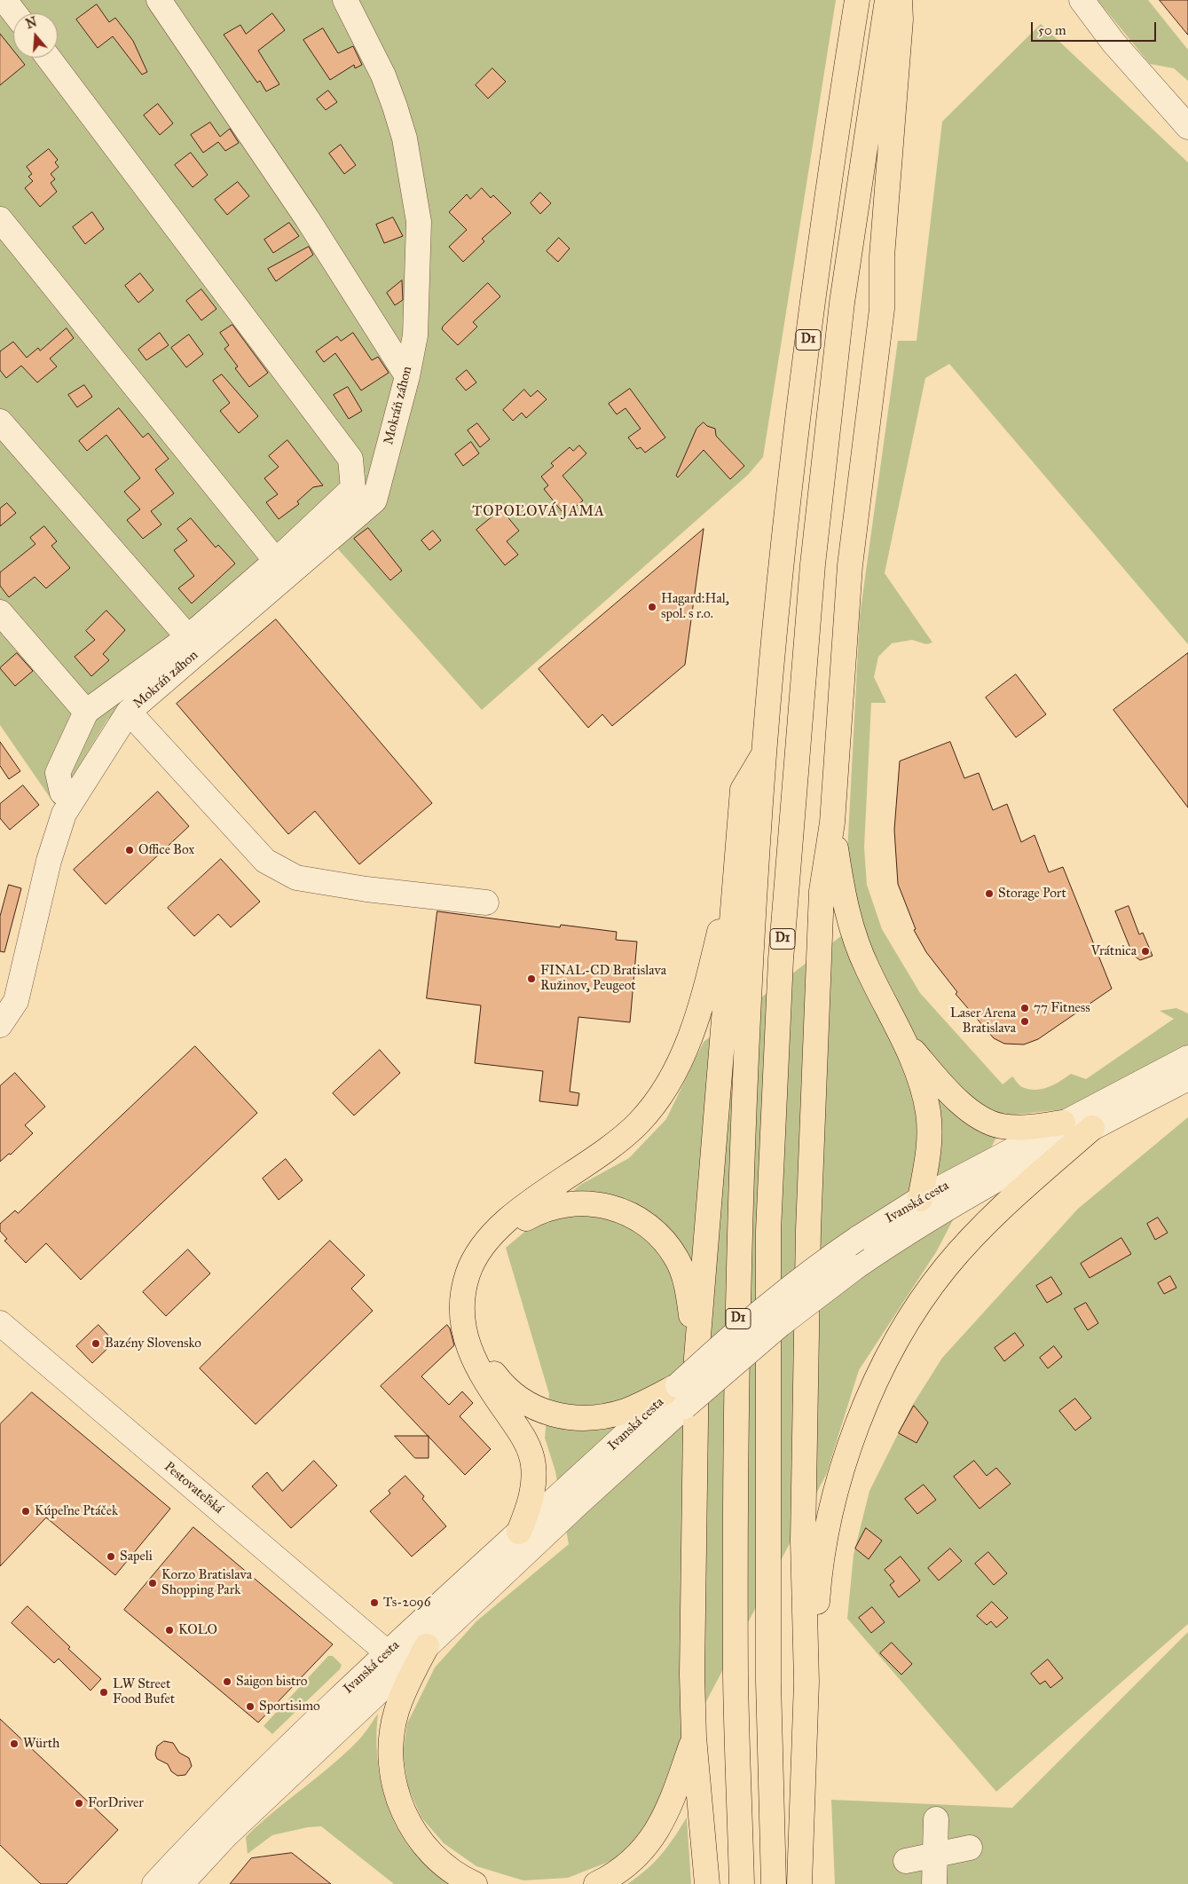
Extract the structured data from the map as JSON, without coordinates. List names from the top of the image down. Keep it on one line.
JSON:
{"streets":{"highway":["D1"],"street":["Mokráň záhon","Ivanská cesta","Pestovateľská"]},"crossings":[["Ivanská cesta","Pestovateľská"]],"districts":["TOPOĽOVÁ JAMA"],"places":["Hagard:Hal, spol. s r.o.","Office Box","Storage Port","Vrátnica","FINAL-CD Bratislava Ružinov, Peugeot","77 Fitness","Laser Arena Bratislava","Bazény Slovensko","Kúpeľne Ptáček","Sapeli","Korzo Bratislava Shopping Park","Ts-2096","KOLO","Saigon bistro","LW Street Food Bufet","Sportisimo","Würth","ForDriver"],"scale_bar":"50 m","north":"top"}
